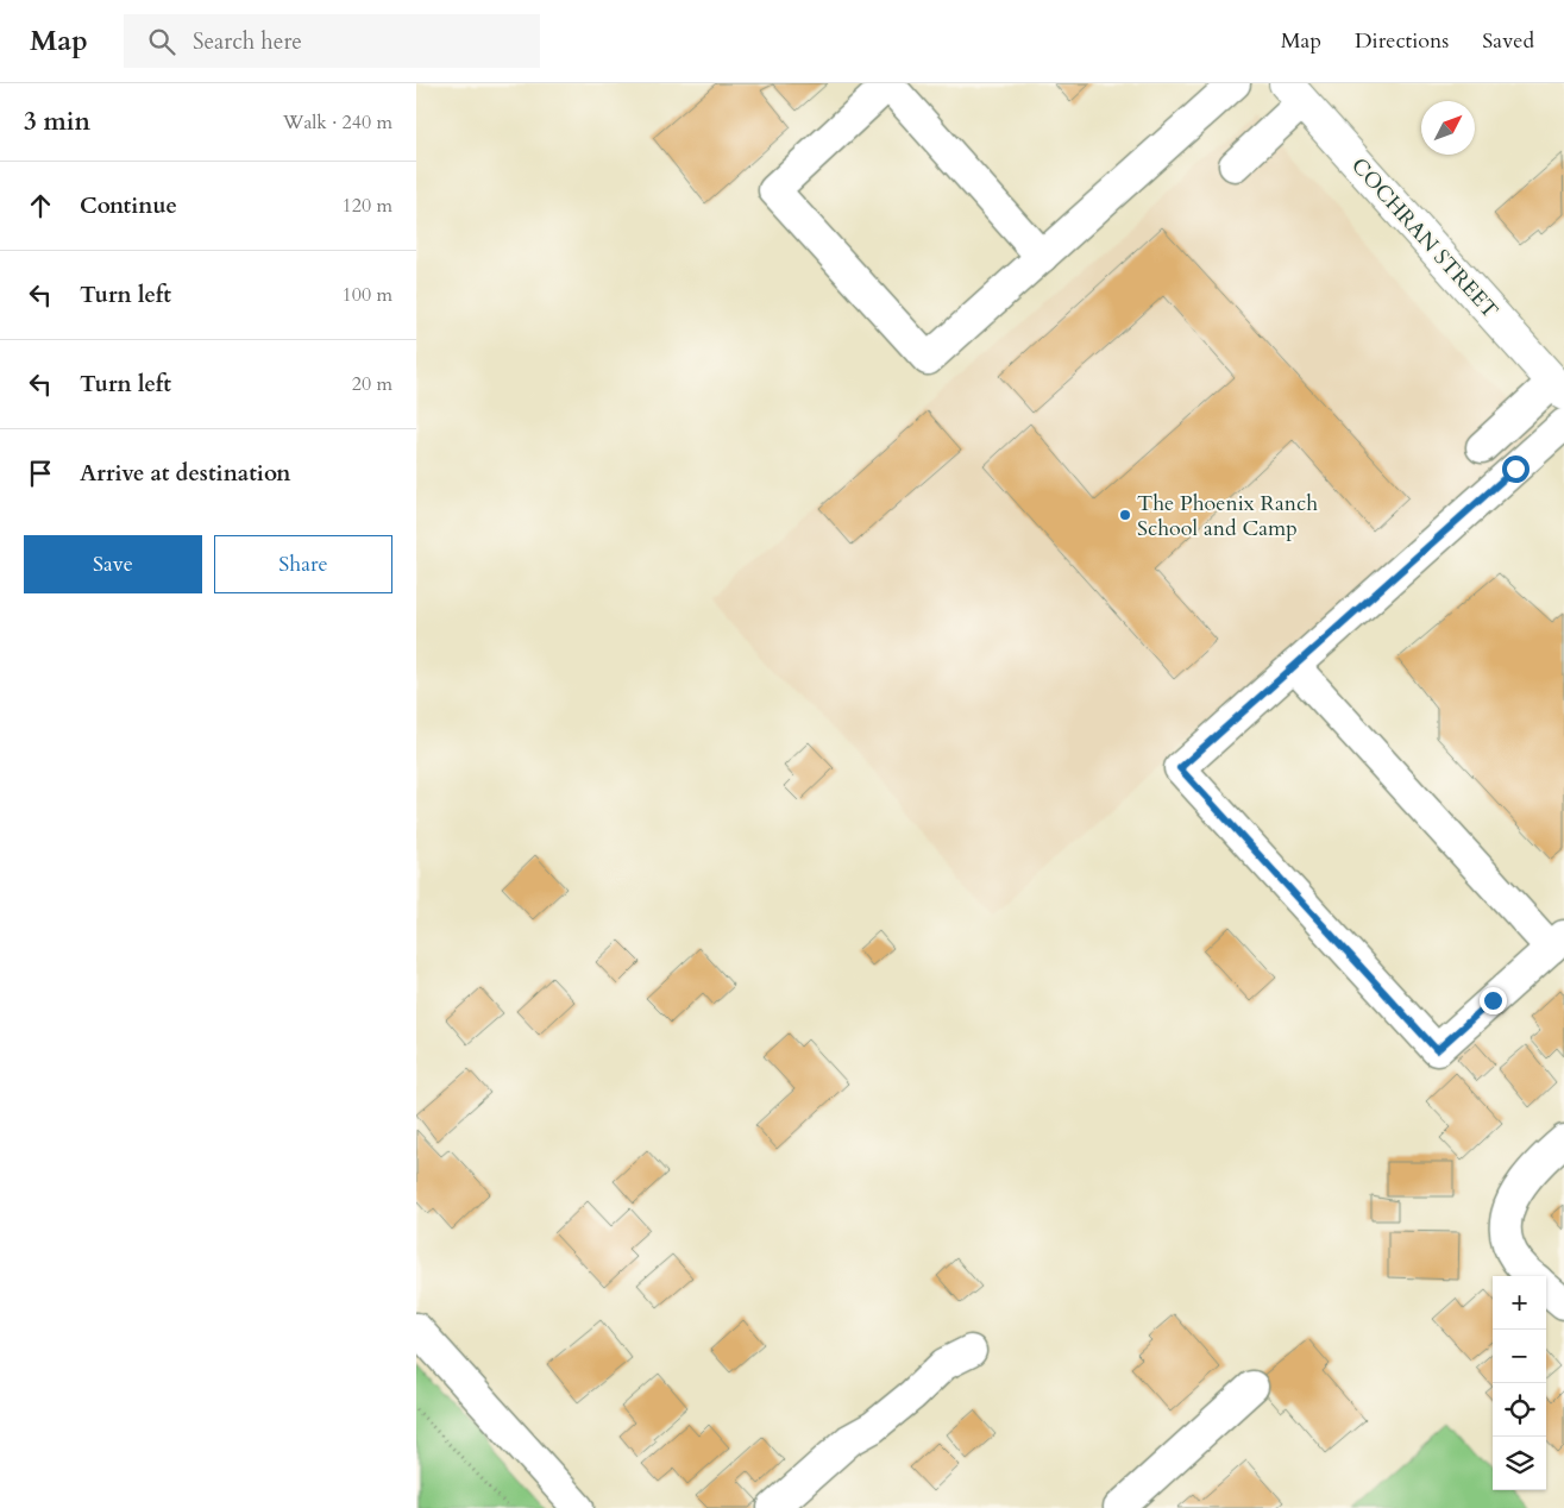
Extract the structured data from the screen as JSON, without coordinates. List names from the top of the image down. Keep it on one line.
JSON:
{"streets":{"main road":["COCHRAN STREET"]},"places":["The Phoenix Ranch School and Camp"],"north":"top right","page":{"header":"Map","search":"Search here","nav":["Map","Directions","Saved"],"heading":["3 min","Walk · 240 m"],"list":[["Continue","120 m"],["Turn left","100 m"],["Turn left","20 m"],"Arrive at destination"],"buttons":["Save","Share"],"map_buttons":["+","−"]}}
